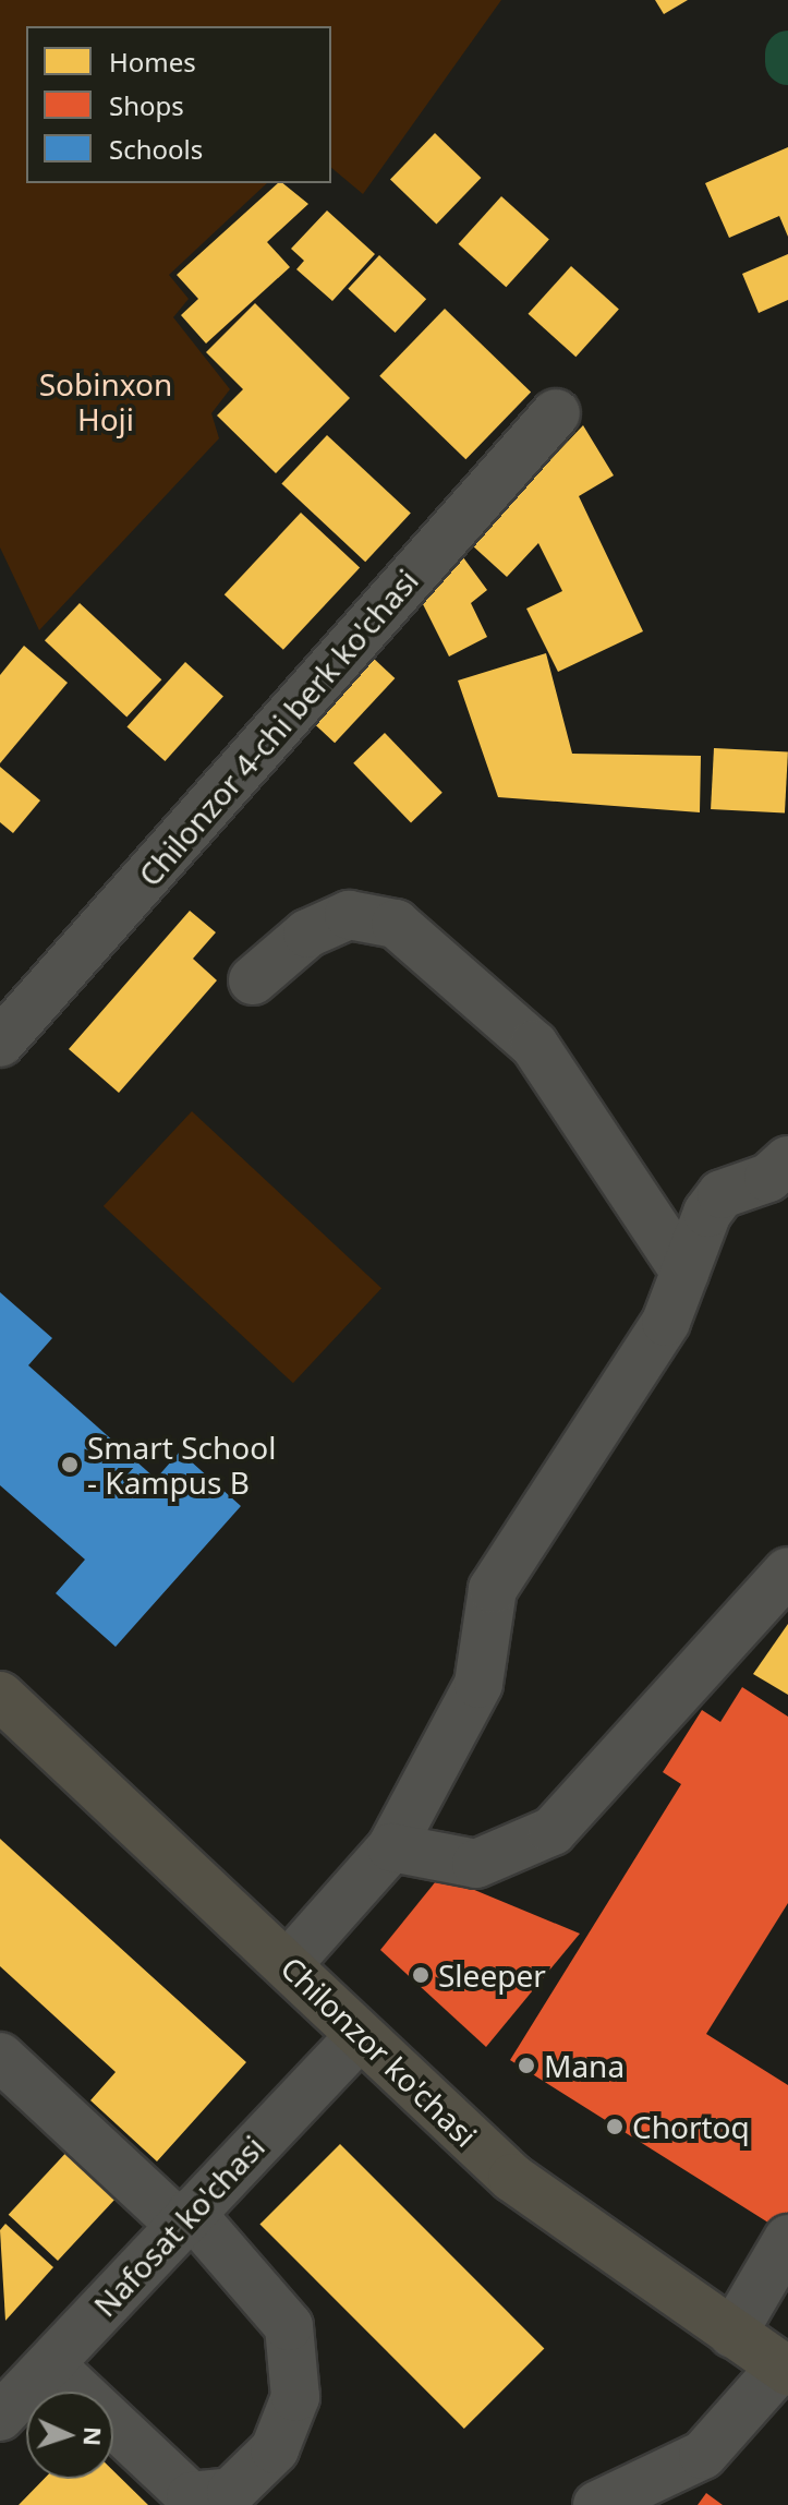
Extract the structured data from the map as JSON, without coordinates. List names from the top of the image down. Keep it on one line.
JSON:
{"streets":{"main road":["Chilonzor ko'chasi"],"street":["Chilonzor 4-chi berk ko'chasi","Nafosat ko'chasi"]},"crossings":[["Chilonzor ko'chasi","Nafosat ko'chasi"]],"parks":["Sobinxon Hoji"],"places":["Smart School - Kampus B","Sleeper","Mana","Chortoq"],"legend":["Homes","Shops","Schools"],"north":"right"}
